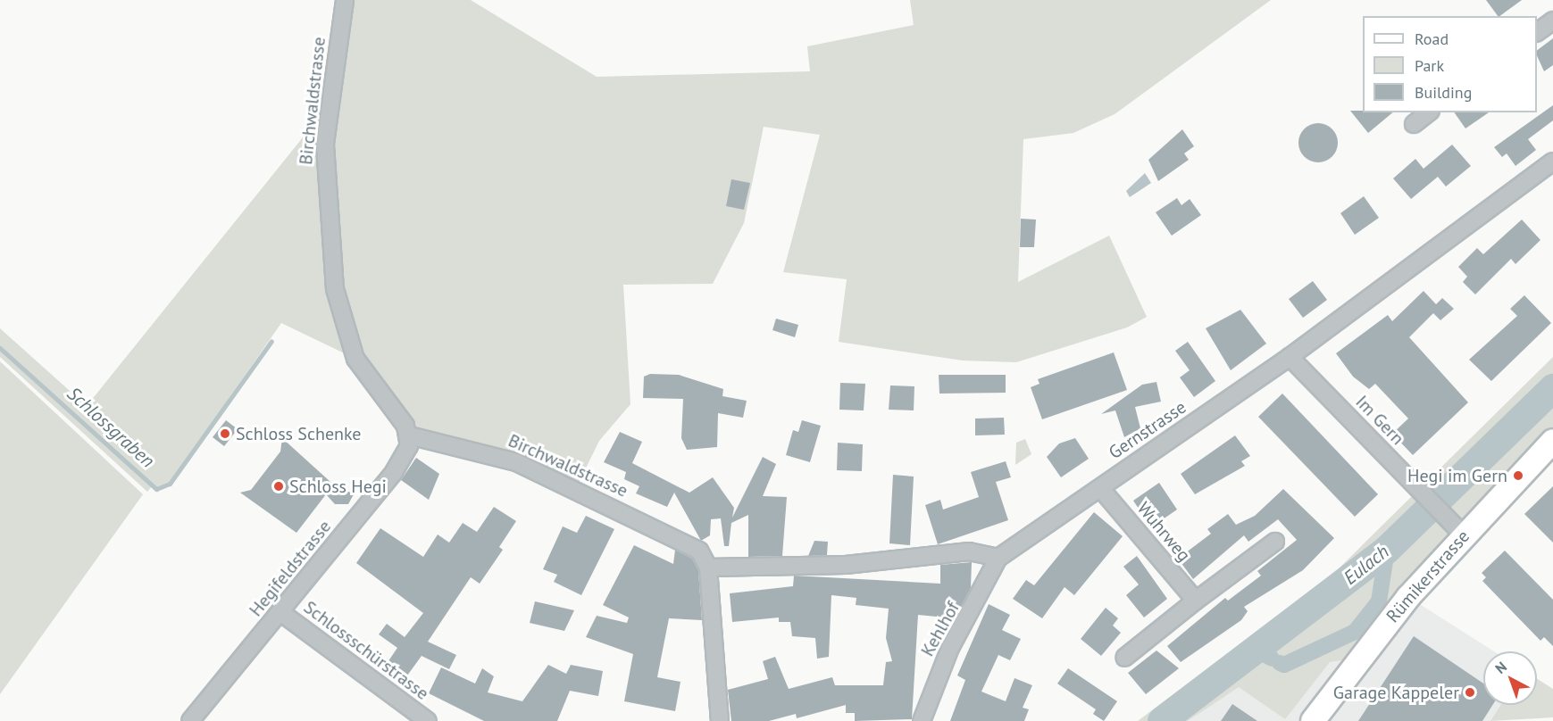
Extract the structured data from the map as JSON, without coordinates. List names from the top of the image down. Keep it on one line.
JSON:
{"streets":{"main road":["Rümikerstrasse"],"street":["Birchwaldstrasse","Im Gern","Gernstrasse","Wuhrweg","Hegifeldstrasse","Kehlhof","Schlossschürstrasse"]},"crossings":[["Birchwaldstrasse","Hegifeldstrasse"],["Im Gern","Gernstrasse"],["Im Gern","Rümikerstrasse"],["Gernstrasse","Wuhrweg"],["Gernstrasse","Kehlhof"],["Hegifeldstrasse","Schlossschürstrasse"]],"water":["Schlossgraben","Eulach"],"places":["Schloss Schenke","Hegi im Gern","Schloss Hegi","Garage Kappeler"],"legend":["Road","Park","Building"],"north":"top left"}
